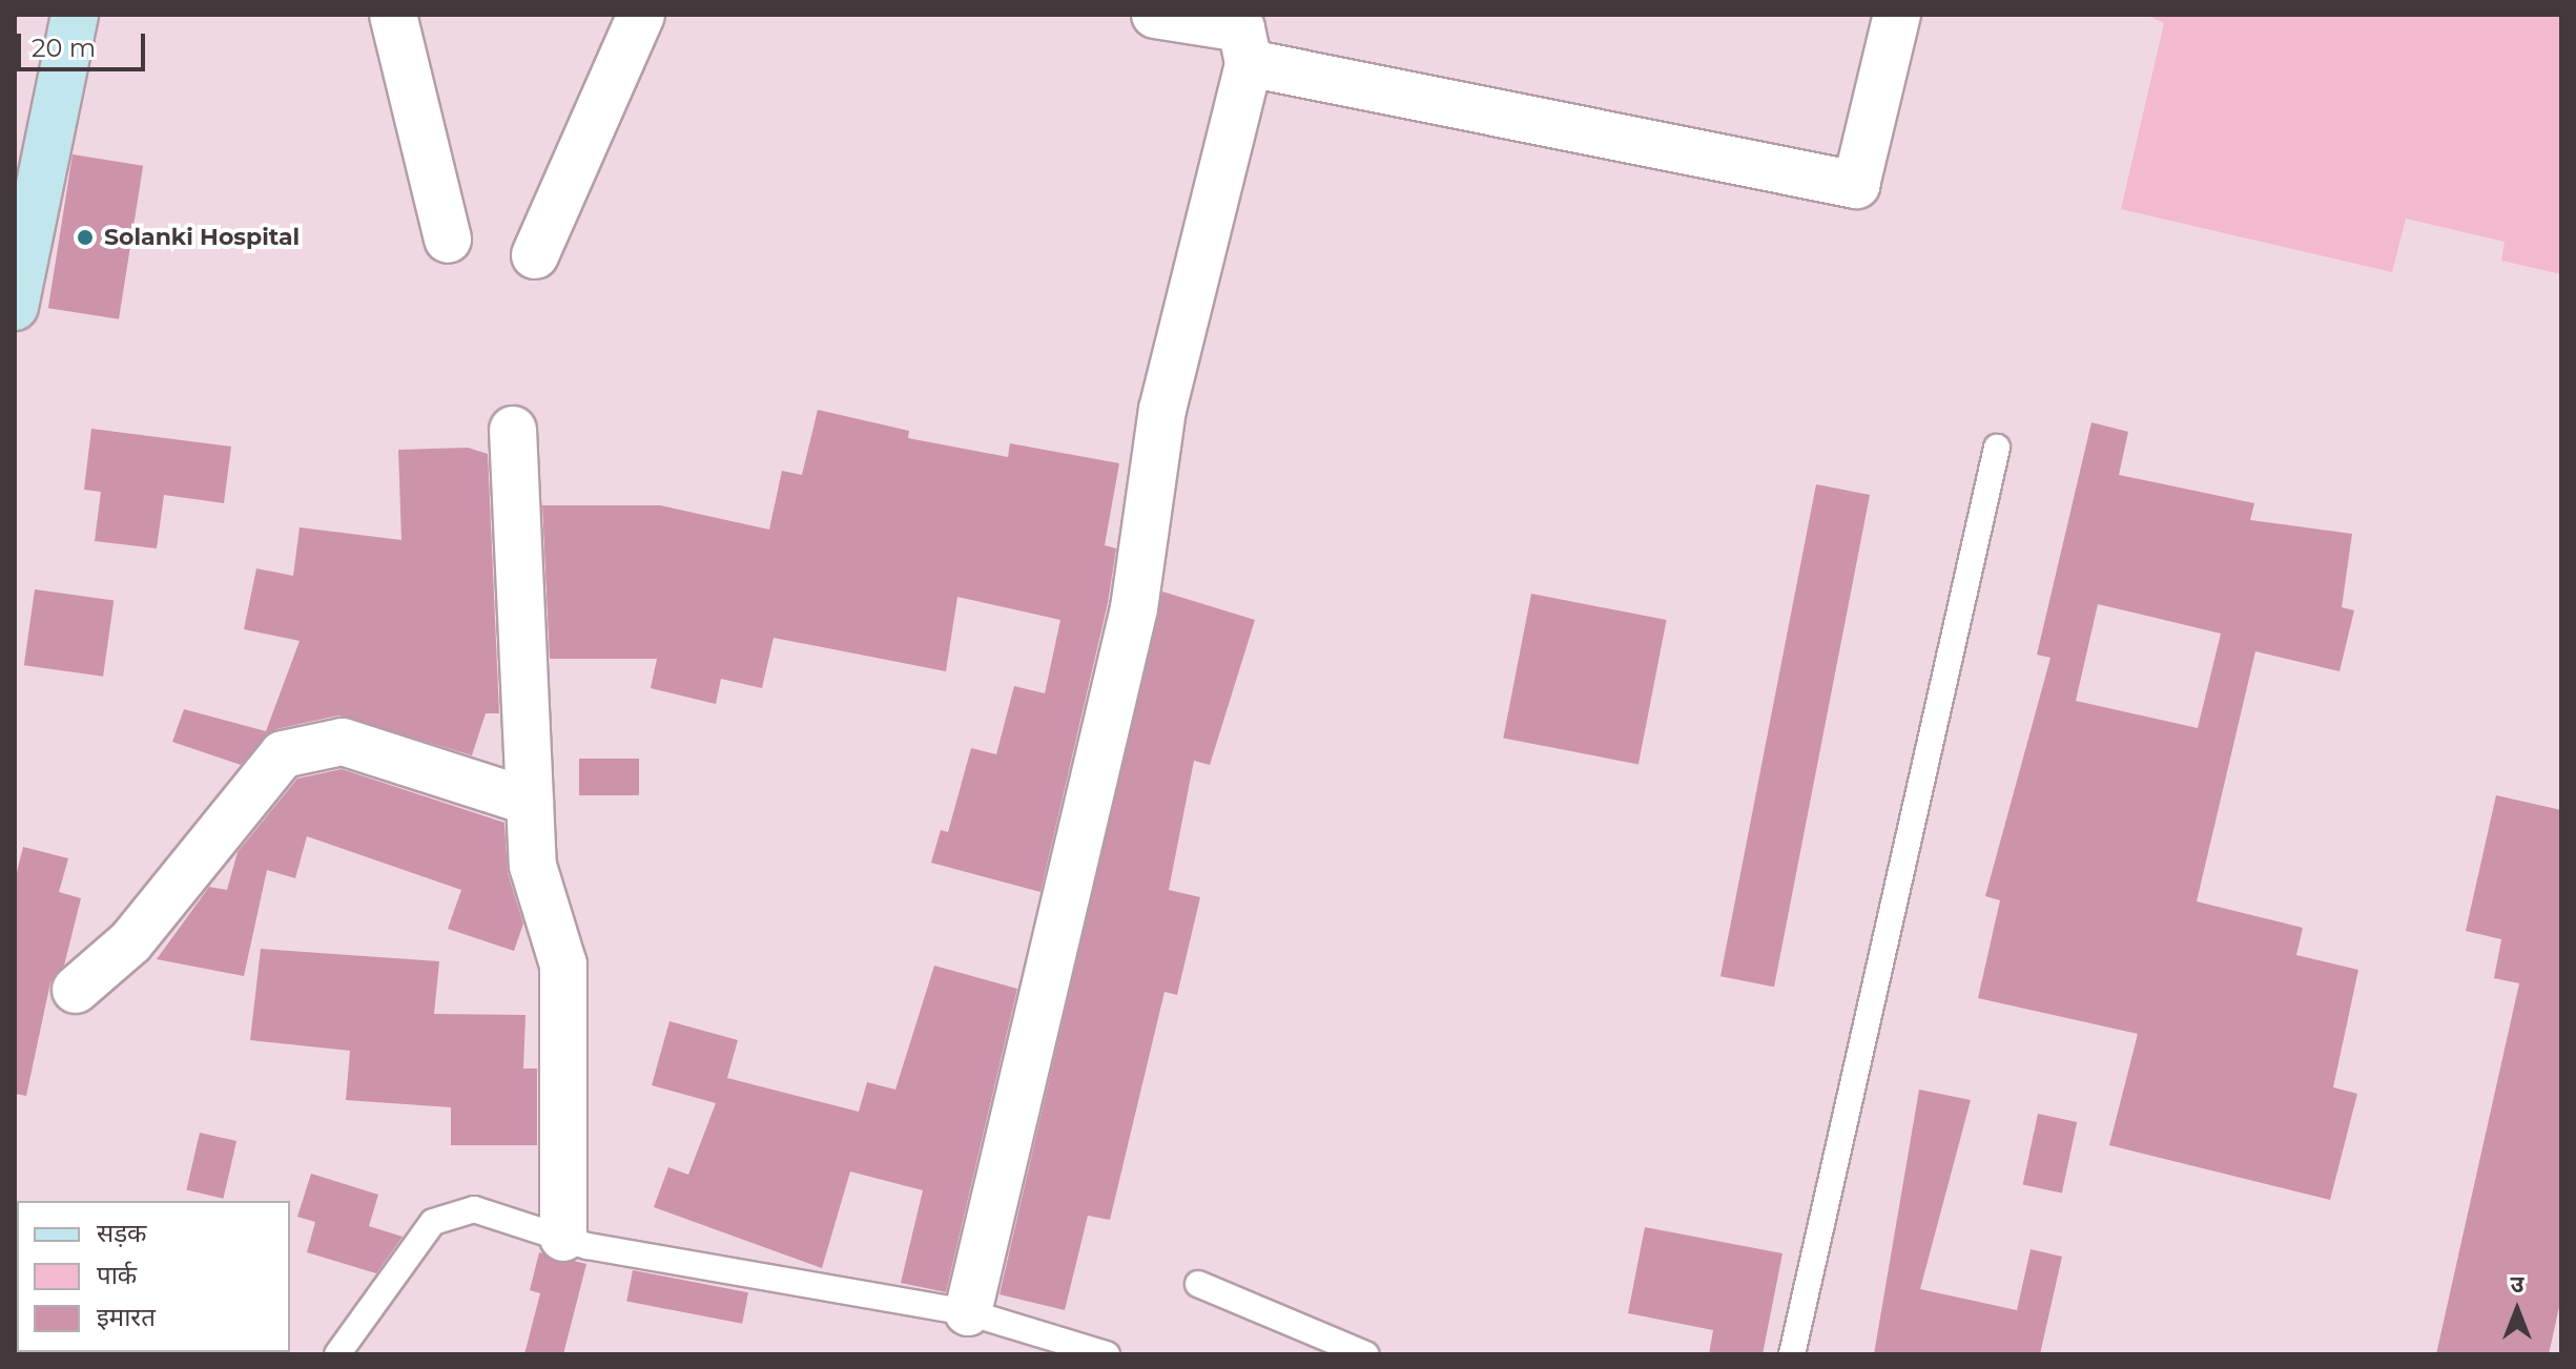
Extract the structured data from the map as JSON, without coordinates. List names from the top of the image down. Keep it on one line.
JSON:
{"places":["Solanki Hospital"],"legend":["सड़क","पार्क","इमारत"],"scale_bar":"20 m","north":"top"}
